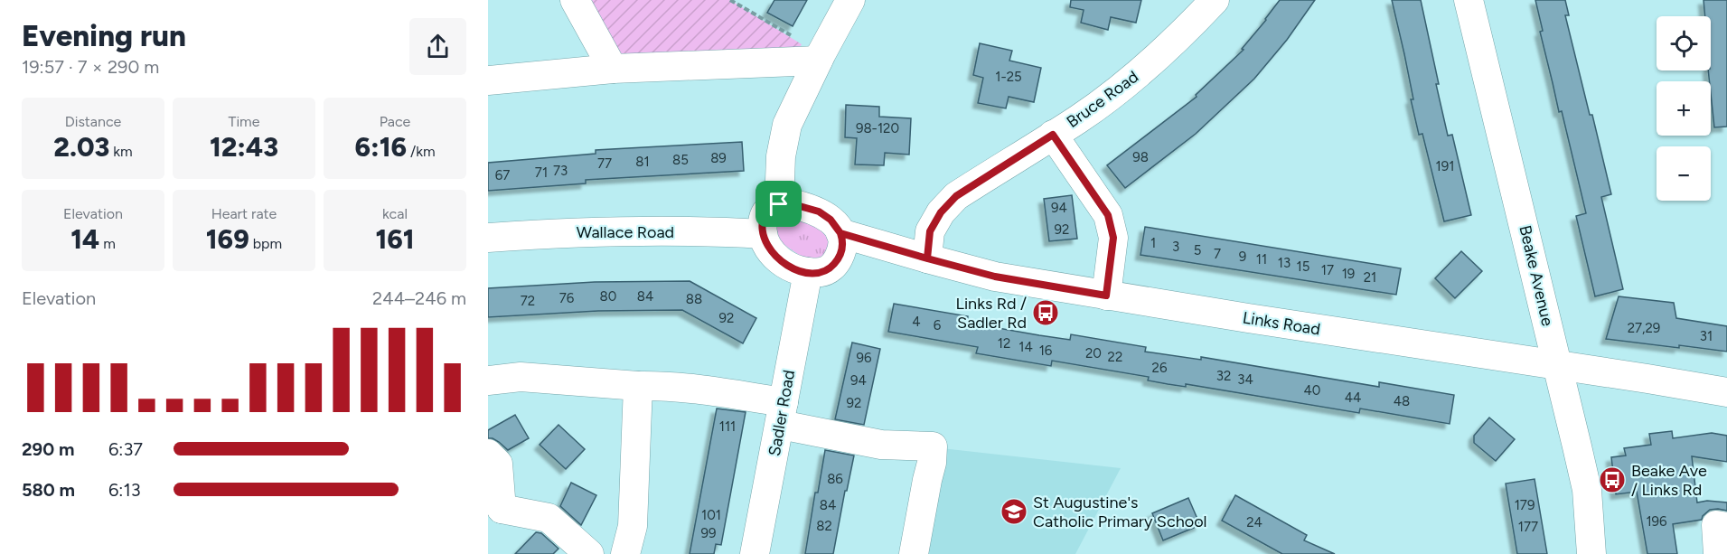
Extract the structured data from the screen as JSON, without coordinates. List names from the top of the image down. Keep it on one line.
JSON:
{"streets":{"street":["Bruce Road","Wallace Road","Beake Avenue","Links Road","Sadler Road"]},"crossings":[["Bruce Road","Links Road"],["Wallace Road","Links Road"],["Wallace Road","Sadler Road"],["Beake Avenue","Links Road"],["Links Road","Sadler Road"]],"places":{"bus stop":["Links Rd / Sadler Rd","Beake Ave / Links Rd"],"school or university":["St Augustine's Catholic Primary School"]},"house_numbers":["1-25","98-120","98","89","85","81","77","191","73","71","67","94","92","1","3","5","7","9","11","13","15","17","19","21","80","84","76","88","72","92","4","6","27,29","31","12","14","16","20","22","96","26","32","34","94","40","44","48","92","111","86","84","179","101","196","24","82","177","99"],"page":{"heading":["Evening run","19:57 · 7 × 290 m"],"map_buttons":["+","−"],"stats":[["Distance","2.03 km"],["Time","12:43"],["Pace","6:16 /km"],["Elevation","14 m"],["Heart rate","169 bpm"],["kcal","161"]],"chart":["Elevation","244–246 m"],"list":[{"name":"290 m","note":"6:37"},{"name":"580 m","note":"6:13"}]}}
